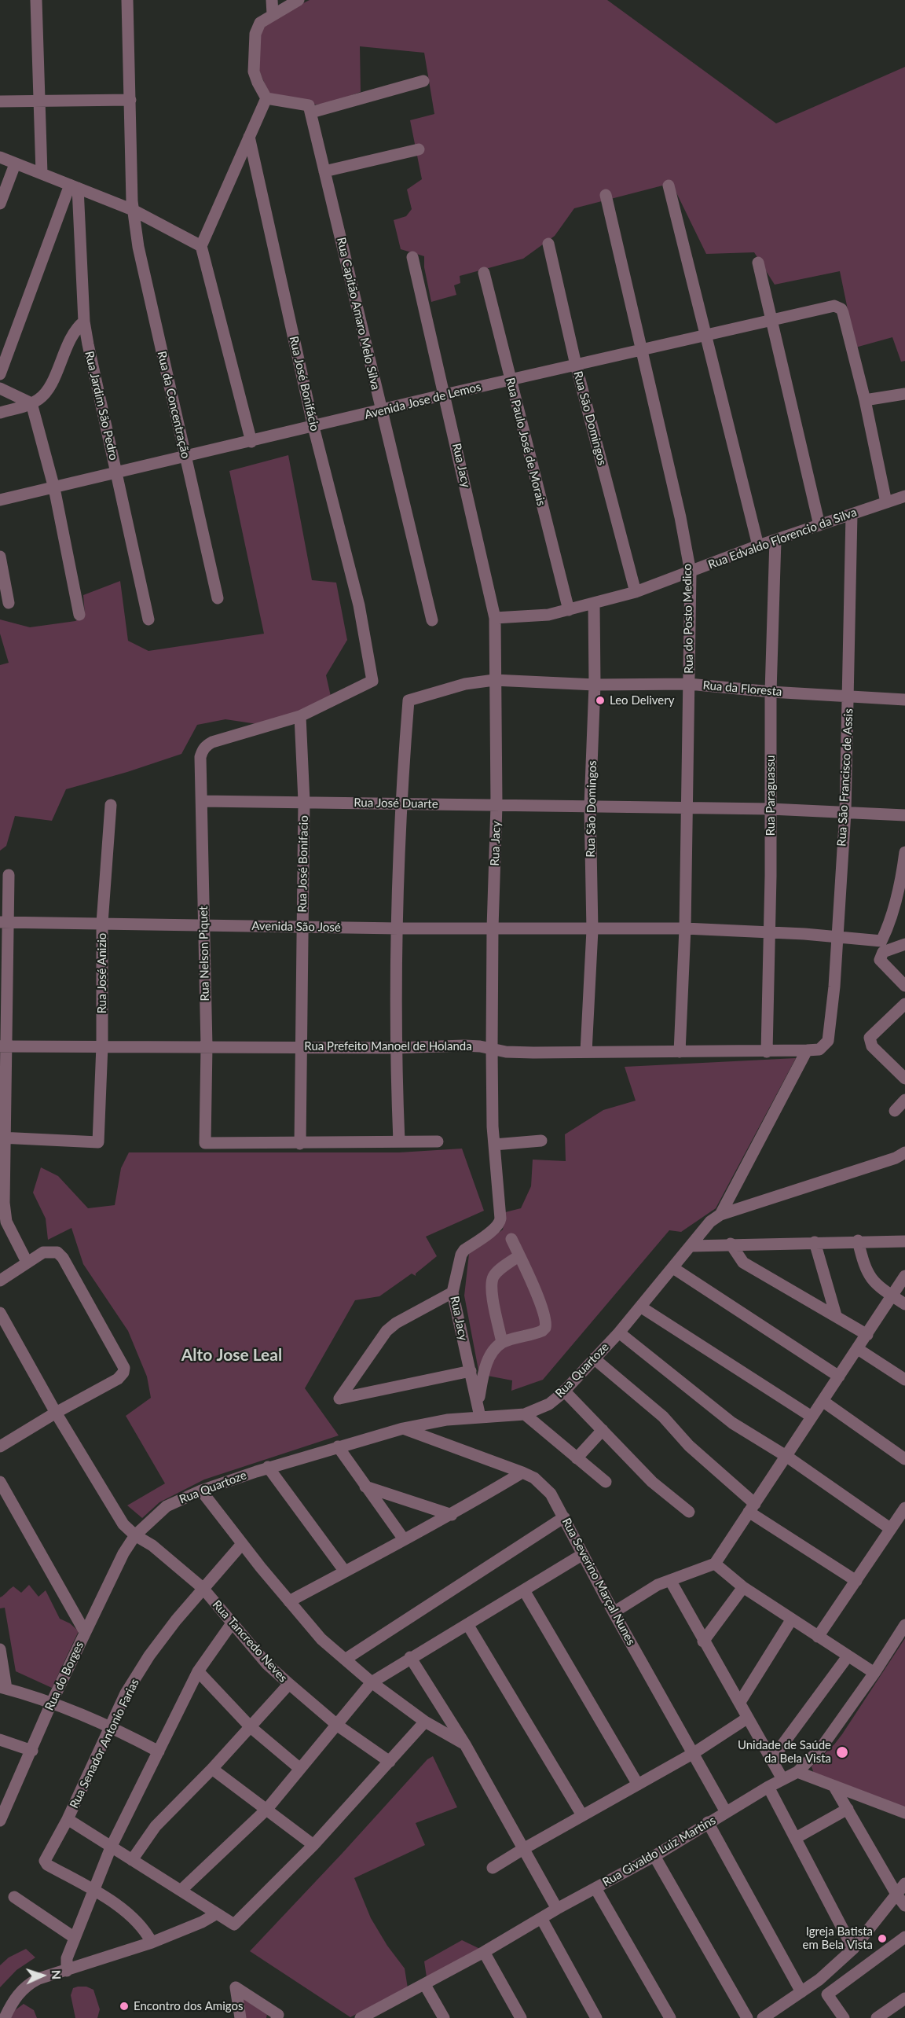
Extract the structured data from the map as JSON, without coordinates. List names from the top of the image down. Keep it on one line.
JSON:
{"streets":{"street":["Rua Capitão Amaro Melo Silva","Rua José Bonifácio","Avenida Jose de Lemos","Rua da Concentração","Rua Jardim São Pedro","Rua São Domingos","Rua Paulo José de Morais","Rua Jacy","Rua Edvaldo Florencio da Silva","Rua do Posto Medico","Rua da Floresta","Rua São Francisco de Assis","Rua Paraguassu","Rua José Duarte","Rua José Bonifacio","Avenida São José","Rua Nelson Piquet","Rua José Anizio","Rua Prefeito Manoel de Holanda","Rua Quartoze","Rua Severino Marçal Nunes","Rua Tancredo Neves","Rua do Borges","Rua Senador Antonio Farias","Rua Givaldo Luiz Martins"]},"crossings":[["Rua Capitão Amaro Melo Silva","Avenida Jose de Lemos"],["Rua José Bonifácio","Avenida Jose de Lemos"],["Rua José Bonifácio","Rua José Bonifacio"],["Rua José Bonifácio","Rua Nelson Piquet"],["Avenida Jose de Lemos","Rua da Concentração"],["Avenida Jose de Lemos","Rua Jardim São Pedro"],["Avenida Jose de Lemos","Rua São Domingos"],["Avenida Jose de Lemos","Rua Paulo José de Morais"],["Avenida Jose de Lemos","Rua Jacy"],["Avenida Jose de Lemos","Rua do Posto Medico"],["Rua São Domingos","Rua Edvaldo Florencio da Silva"],["Rua São Domingos","Rua da Floresta"],["Rua São Domingos","Rua José Duarte"],["Rua São Domingos","Avenida São José"],["Rua São Domingos","Rua Prefeito Manoel de Holanda"],["Rua Paulo José de Morais","Rua Edvaldo Florencio da Silva"],["Rua Jacy","Rua Edvaldo Florencio da Silva"],["Rua Jacy","Rua da Floresta"],["Rua Jacy","Rua José Duarte"],["Rua Jacy","Avenida São José"],["Rua Jacy","Rua Prefeito Manoel de Holanda"],["Rua Jacy","Rua Quartoze"],["Rua Edvaldo Florencio da Silva","Rua do Posto Medico"],["Rua Edvaldo Florencio da Silva","Rua São Francisco de Assis"],["Rua Edvaldo Florencio da Silva","Rua Paraguassu"],["Rua do Posto Medico","Rua da Floresta"],["Rua do Posto Medico","Rua José Duarte"],["Rua do Posto Medico","Rua Prefeito Manoel de Holanda"],["Rua da Floresta","Rua São Francisco de Assis"],["Rua da Floresta","Rua Paraguassu"],["Rua da Floresta","Rua José Duarte"],["Rua São Francisco de Assis","Rua Prefeito Manoel de Holanda"],["Rua Paraguassu","Rua José Duarte"],["Rua Paraguassu","Rua Prefeito Manoel de Holanda"],["Rua José Duarte","Rua José Bonifacio"],["Rua José Duarte","Rua Nelson Piquet"],["Rua José Bonifacio","Avenida São José"],["Rua José Bonifacio","Rua Nelson Piquet"],["Rua José Bonifacio","Rua Prefeito Manoel de Holanda"],["Avenida São José","Rua Nelson Piquet"],["Avenida São José","Rua José Anizio"],["Rua Nelson Piquet","Rua Prefeito Manoel de Holanda"],["Rua José Anizio","Rua Prefeito Manoel de Holanda"],["Rua Quartoze","Rua Severino Marçal Nunes"],["Rua Quartoze","Rua Tancredo Neves"],["Rua Quartoze","Rua do Borges"],["Rua Severino Marçal Nunes","Rua Givaldo Luiz Martins"],["Rua Tancredo Neves","Rua do Borges"],["Rua Tancredo Neves","Rua Senador Antonio Farias"]],"districts":["Alto Jose Leal"],"places":["Leo Delivery","Unidade de Saúde da Bela Vista","Igreja Batista em Bela Vista","Encontro dos Amigos"],"north":"right"}
